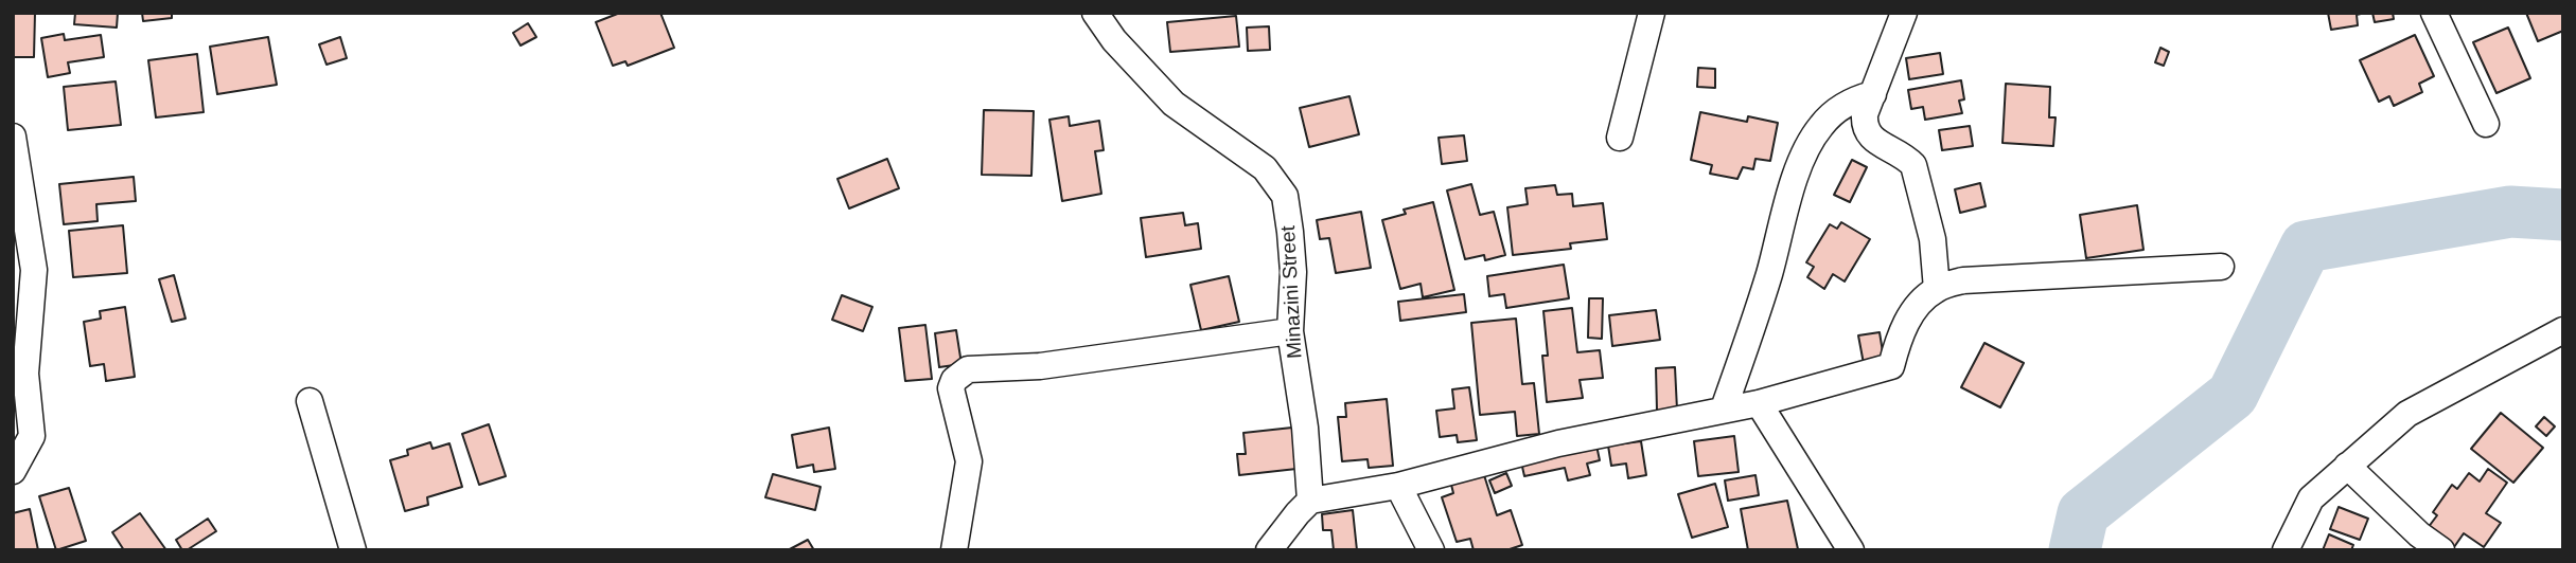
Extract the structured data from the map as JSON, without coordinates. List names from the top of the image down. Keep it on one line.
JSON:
{"streets":{"street":["Minazini Street"]}}
